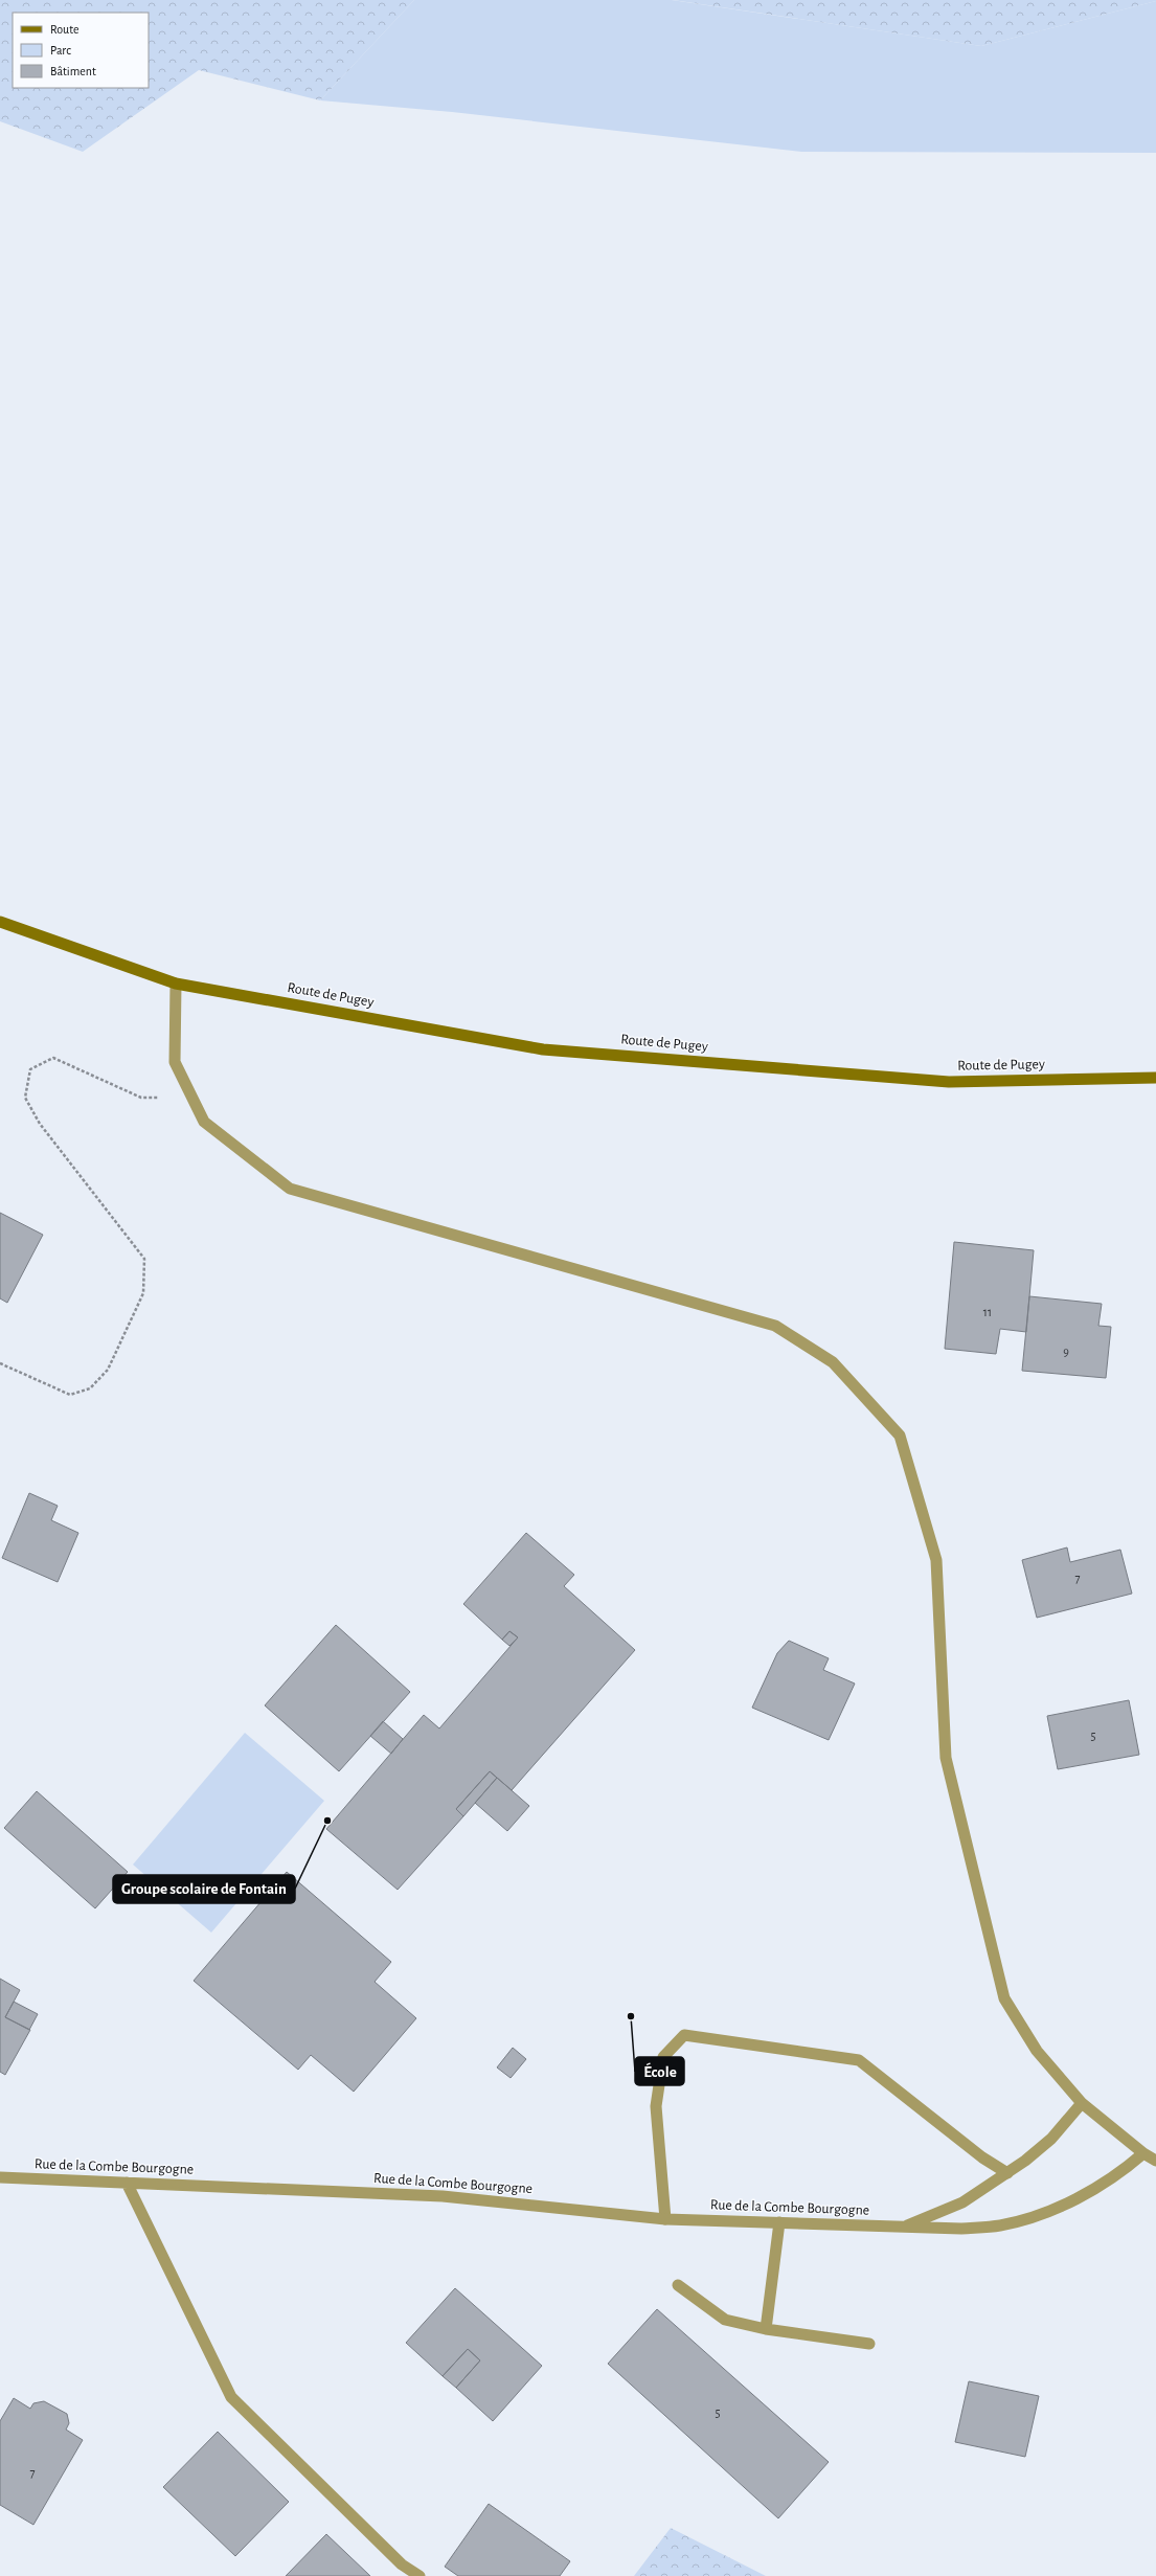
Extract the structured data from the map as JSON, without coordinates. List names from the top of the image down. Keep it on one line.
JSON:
{"streets":{"main road":["Route de Pugey"],"street":["Rue de la Combe Bourgogne"]},"places":["Groupe scolaire de Fontain","École"],"house_numbers":["11","9","7","5","5","7"],"legend":["Route","Parc","Bâtiment"]}
